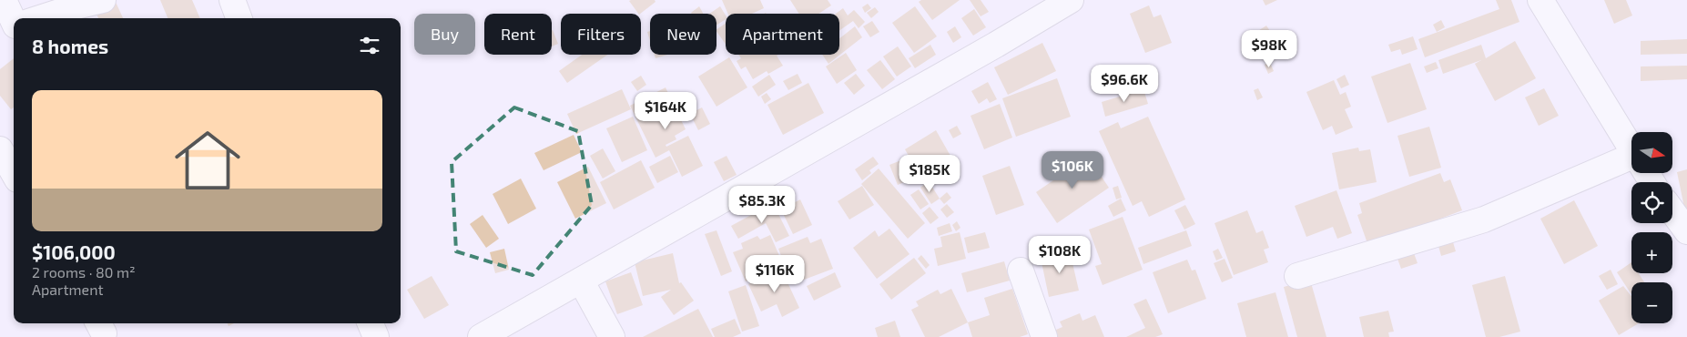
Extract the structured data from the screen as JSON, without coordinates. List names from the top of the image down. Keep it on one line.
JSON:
{"north":"right","page":{"chip":["Buy","Rent","Filters","New","Apartment"],"heading":"8 homes","price":["$98K","$96.6K","$164K","$106K","$185K","$85.3K","$108K","$116K"],"list":[{"name":"$106,000","note":"2 rooms · 80 m² · Apartment"}],"map_buttons":["+","−"]}}
